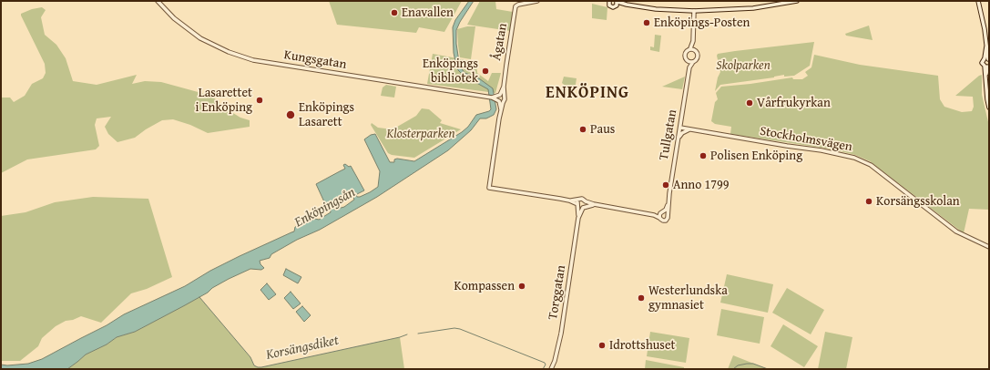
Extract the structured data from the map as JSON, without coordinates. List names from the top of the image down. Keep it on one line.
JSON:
{"streets":{"street":["Ågatan","Kungsgatan","Tullgatan","Stockholmsvägen","Torggatan"]},"crossings":[["Ågatan","Kungsgatan"],["Tullgatan","Stockholmsvägen"]],"districts":["ENKÖPING"],"water":["Enköpingsån","Korsängsdiket"],"parks":["Skolparken","Klosterparken"],"places":["Enavallen","Enköpings-Posten","Enköpings bibliotek","Lasarettet i Enköping","Vårfrukyrkan","Enköpings Lasarett","Paus","Polisen Enköping","Anno 1799","Korsängsskolan","Kompassen","Westerlundska gymnasiet","Idrottshuset"]}
